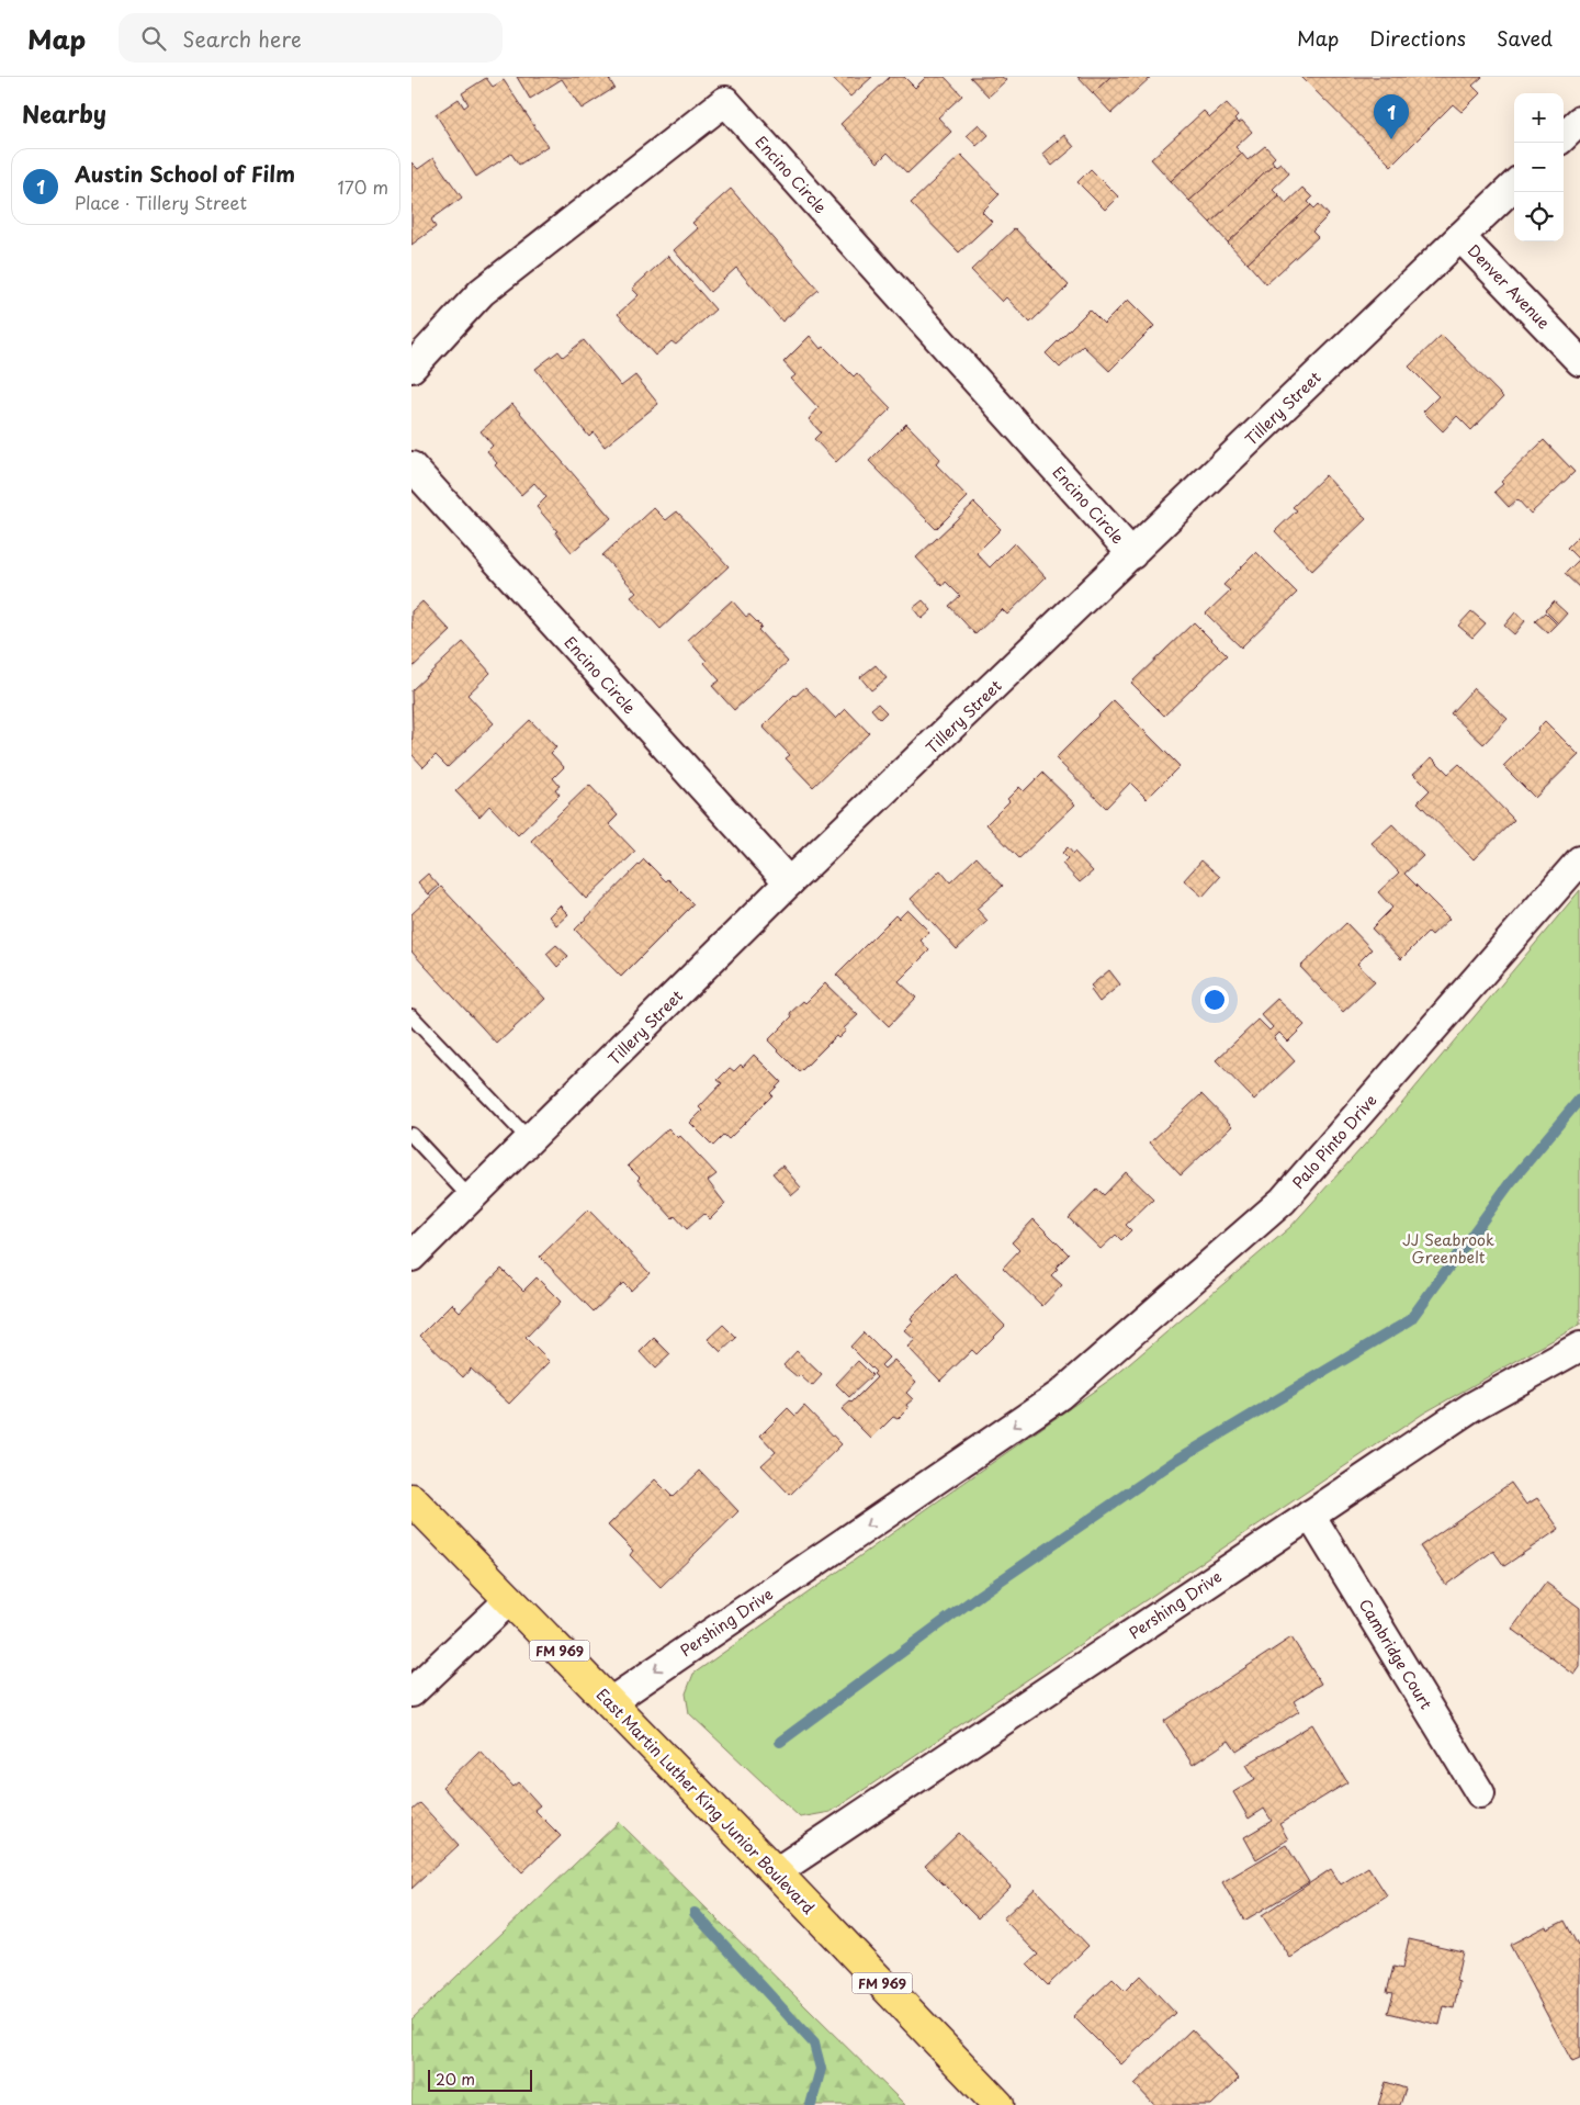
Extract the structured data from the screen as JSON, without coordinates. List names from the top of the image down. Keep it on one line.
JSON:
{"streets":{"main road":["FM 969","East Martin Luther King Junior Boulevard"],"street":["Encino Circle","Denver Avenue","Tillery Street","Palo Pinto Drive","Pershing Drive","Cambridge Court"]},"crossings":[["Encino Circle","Tillery Street"],["Denver Avenue","Tillery Street"],["Palo Pinto Drive","Pershing Drive"],["Pershing Drive","Cambridge Court"],["Pershing Drive","East Martin Luther King Junior Boulevard"]],"parks":["JJ Seabrook Greenbelt"],"scale_bar":"20 m","page":{"header":"Map","search":"Search here","nav":["Map","Directions","Saved"],"heading":"Nearby","map_buttons":["+","−"],"pins":"1","list":[{"mark":"1","name":"Austin School of Film","note":"Place · Tillery Street","value":"170 m"}],"scale":"20 m"}}
